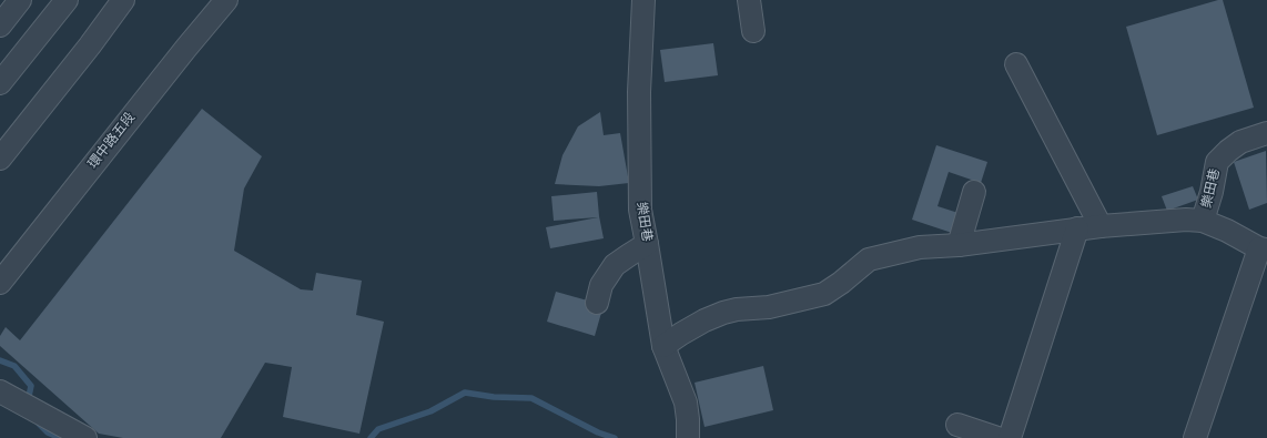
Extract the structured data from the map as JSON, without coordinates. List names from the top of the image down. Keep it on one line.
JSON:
{"streets":{"street":["環中路五段","樂田巷"]}}
